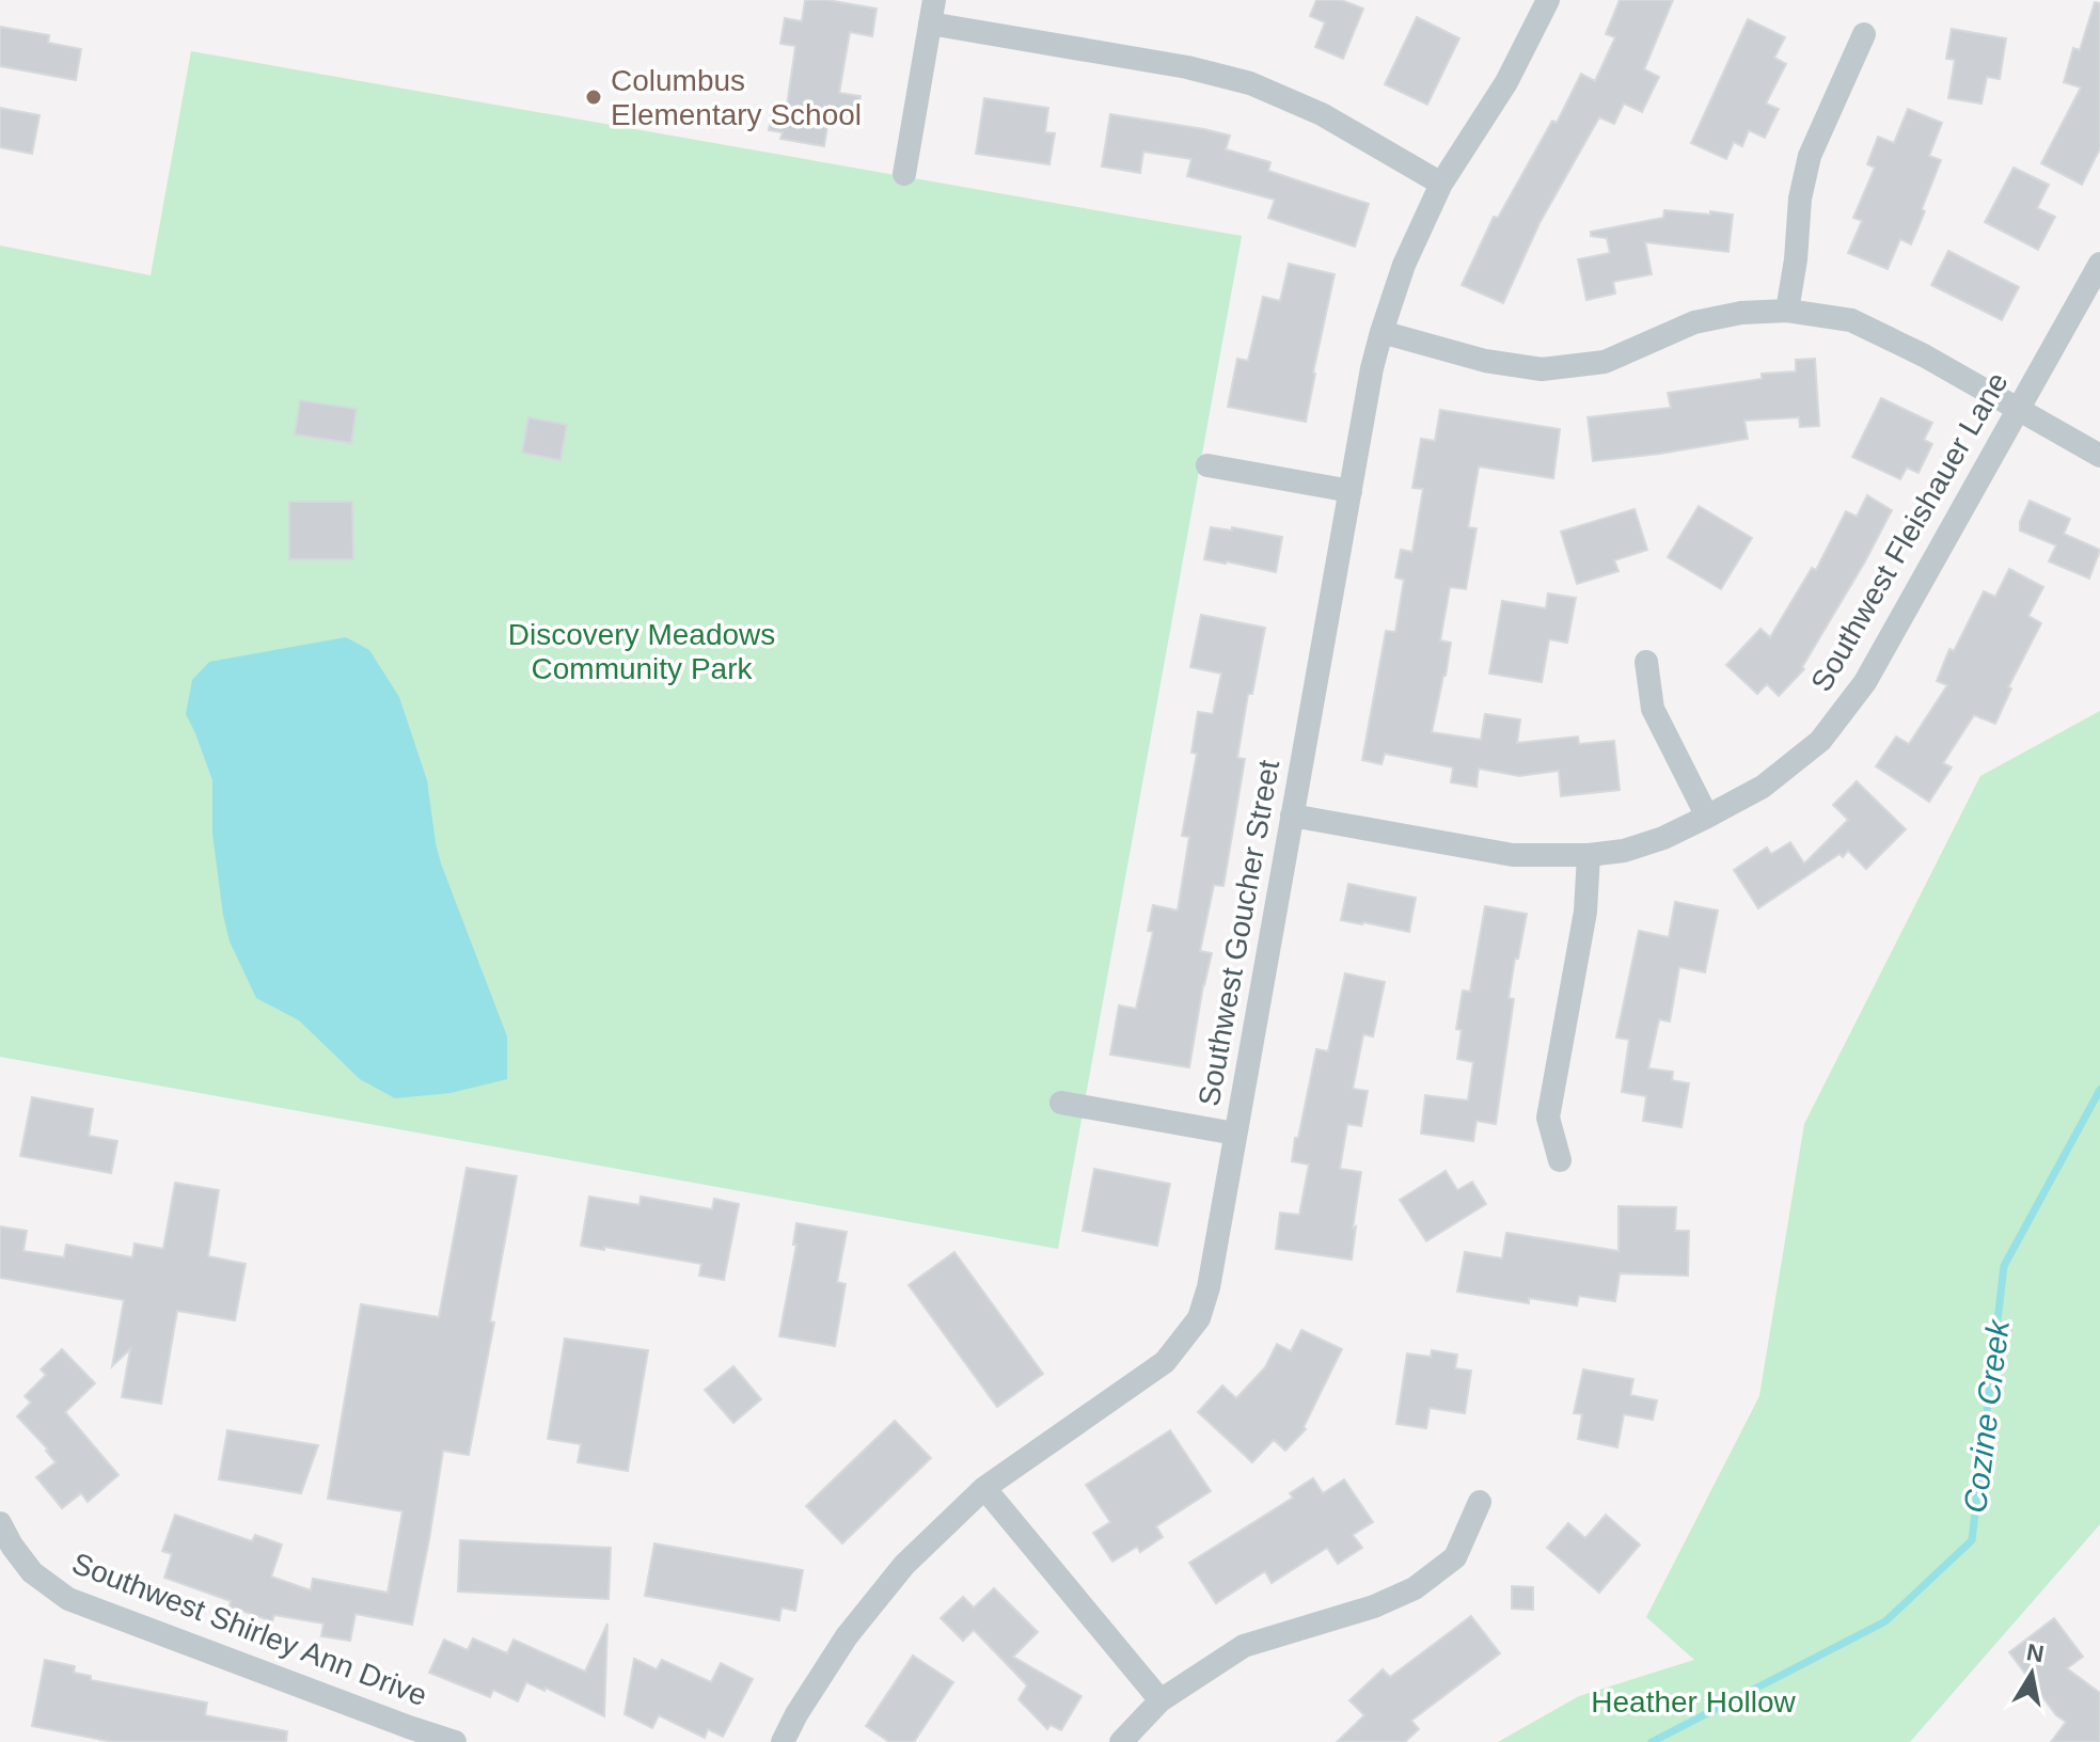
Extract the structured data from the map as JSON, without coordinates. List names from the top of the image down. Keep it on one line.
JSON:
{"streets":{"street":["Southwest Fleishauer Lane","Southwest Goucher Street","Southwest Shirley Ann Drive"]},"crossings":[["Southwest Fleishauer Lane","Southwest Goucher Street"]],"water":["Cozine Creek"],"parks":["Discovery Meadows Community Park","Heather Hollow"],"places":["Columbus Elementary School"],"north":"top"}
